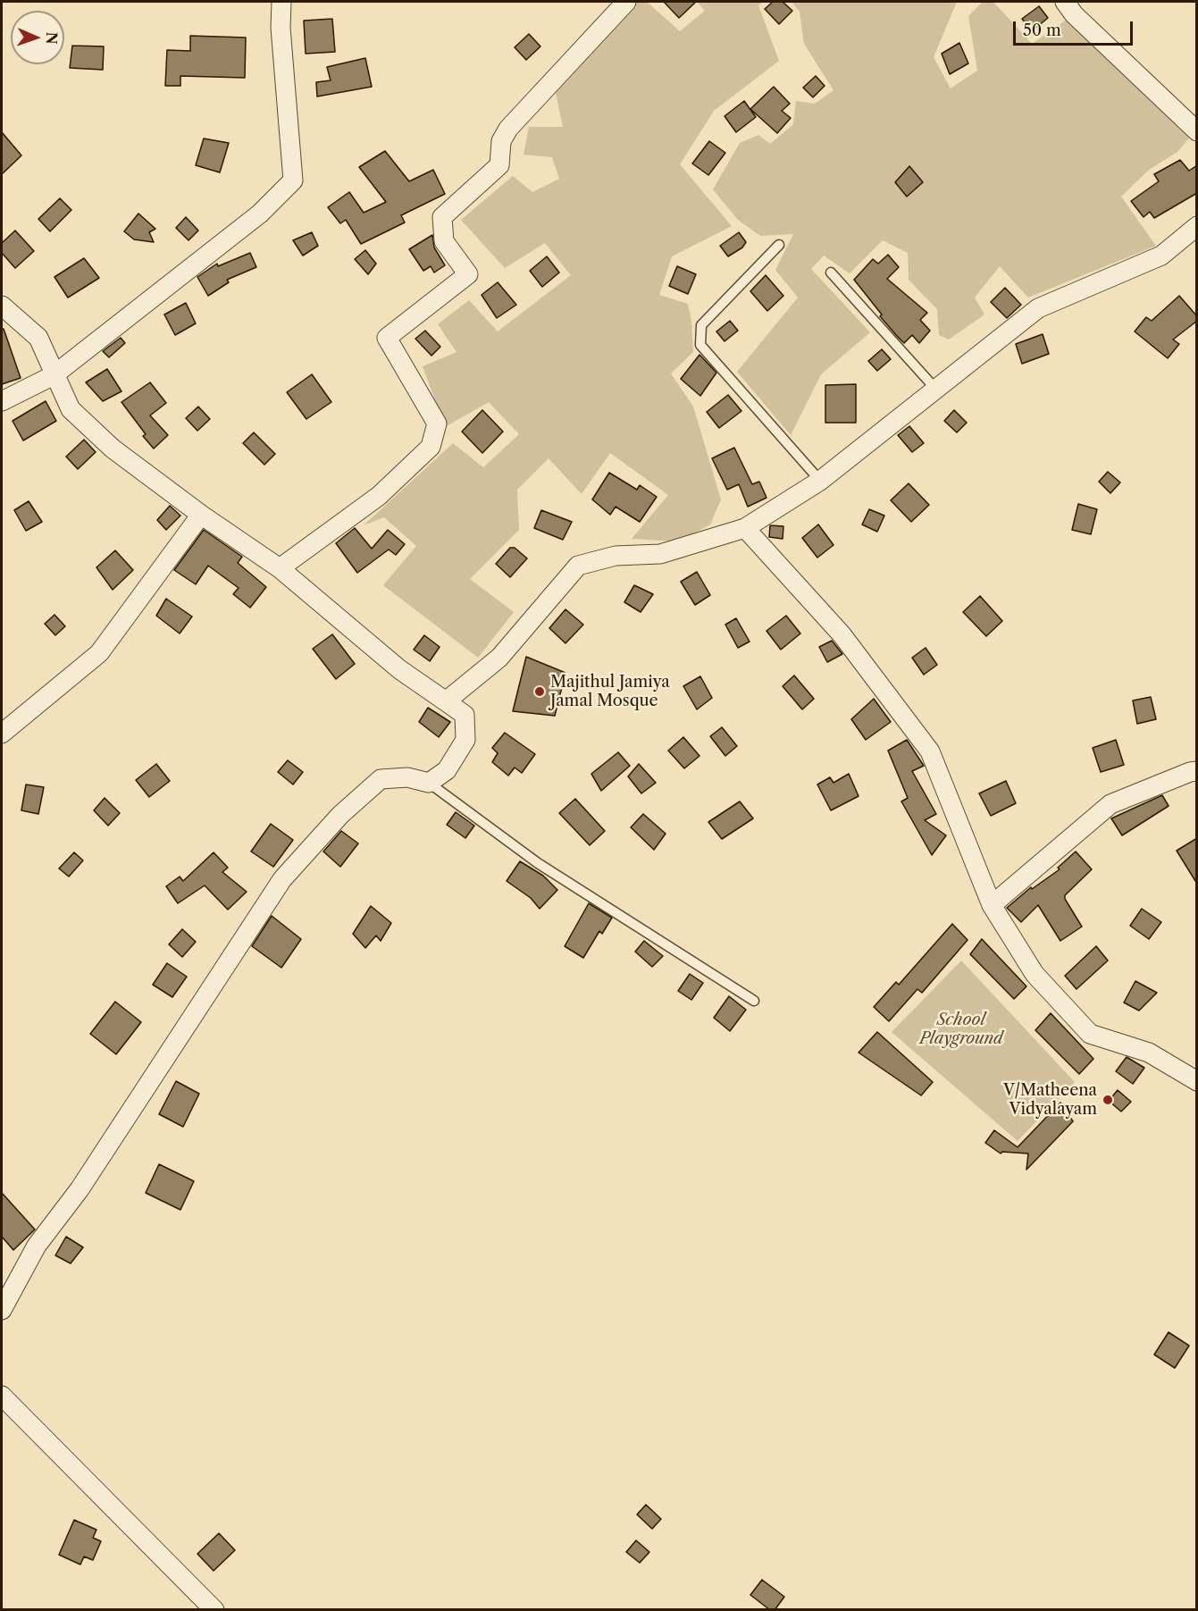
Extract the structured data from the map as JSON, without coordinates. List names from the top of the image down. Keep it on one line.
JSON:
{"parks":["School Playground"],"places":["Majithul Jamiya Jamal Mosque","V/Matheena Vidyalayam"],"scale_bar":"50 m","north":"right"}
